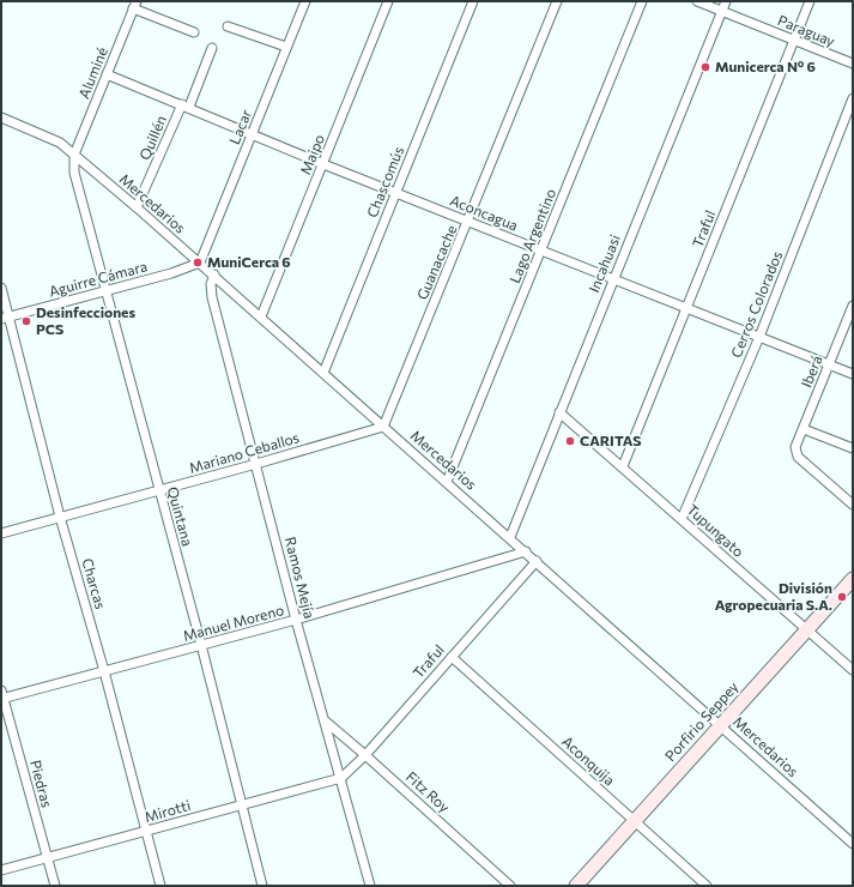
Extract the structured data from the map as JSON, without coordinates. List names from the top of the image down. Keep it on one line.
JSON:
{"streets":{"main road":["Porfirio Seppey"],"street":["Paraguay","Aluminé","Lacar","Quillén","Maipo","Chascomús","Mercedarios","Aconcagua","Traful","Lago Argentino","Guanacache","Incahuasi","Aguirre Cámara","Cerros Colorados","Iberá","Mariano Ceballos","Quintana","Tupungato","Ramos Mejía","Charcas","Manuel Moreno","Aconquija","Piedras","Fitz Roy","Mirotti"]},"crossings":[["Paraguay","Traful"],["Paraguay","Incahuasi"],["Aluminé","Mercedarios"],["Aluminé","Aconcagua"],["Aluminé","Quintana"],["Lacar","Mercedarios"],["Lacar","Aconcagua"],["Lacar","Aguirre Cámara"],["Quillén","Mercedarios"],["Quillén","Aconcagua"],["Maipo","Mercedarios"],["Maipo","Aconcagua"],["Chascomús","Mercedarios"],["Chascomús","Aconcagua"],["Mercedarios","Traful"],["Mercedarios","Lago Argentino"],["Mercedarios","Guanacache"],["Mercedarios","Incahuasi"],["Mercedarios","Aguirre Cámara"],["Mercedarios","Mariano Ceballos"],["Mercedarios","Quintana"],["Mercedarios","Ramos Mejía"],["Mercedarios","Manuel Moreno"],["Mercedarios","Porfirio Seppey"],["Aconcagua","Traful"],["Aconcagua","Lago Argentino"],["Aconcagua","Guanacache"],["Aconcagua","Incahuasi"],["Aconcagua","Cerros Colorados"],["Aconcagua","Iberá"],["Traful","Tupungato"],["Traful","Ramos Mejía"],["Traful","Aconquija"],["Traful","Fitz Roy"],["Traful","Mirotti"],["Guanacache","Mariano Ceballos"],["Incahuasi","Tupungato"],["Aguirre Cámara","Quintana"],["Aguirre Cámara","Charcas"],["Cerros Colorados","Tupungato"],["Mariano Ceballos","Quintana"],["Mariano Ceballos","Ramos Mejía"],["Mariano Ceballos","Charcas"],["Quintana","Manuel Moreno"],["Quintana","Mirotti"],["Tupungato","Porfirio Seppey"],["Ramos Mejía","Manuel Moreno"],["Ramos Mejía","Fitz Roy"],["Ramos Mejía","Mirotti"],["Charcas","Manuel Moreno"],["Charcas","Mirotti"],["Manuel Moreno","Piedras"],["Porfirio Seppey","Aconquija"],["Piedras","Mirotti"]],"places":["Municerca Nº 6","MuniCerca 6","Desinfecciones PCS","CARITAS","División Agropecuaria S.A."]}
